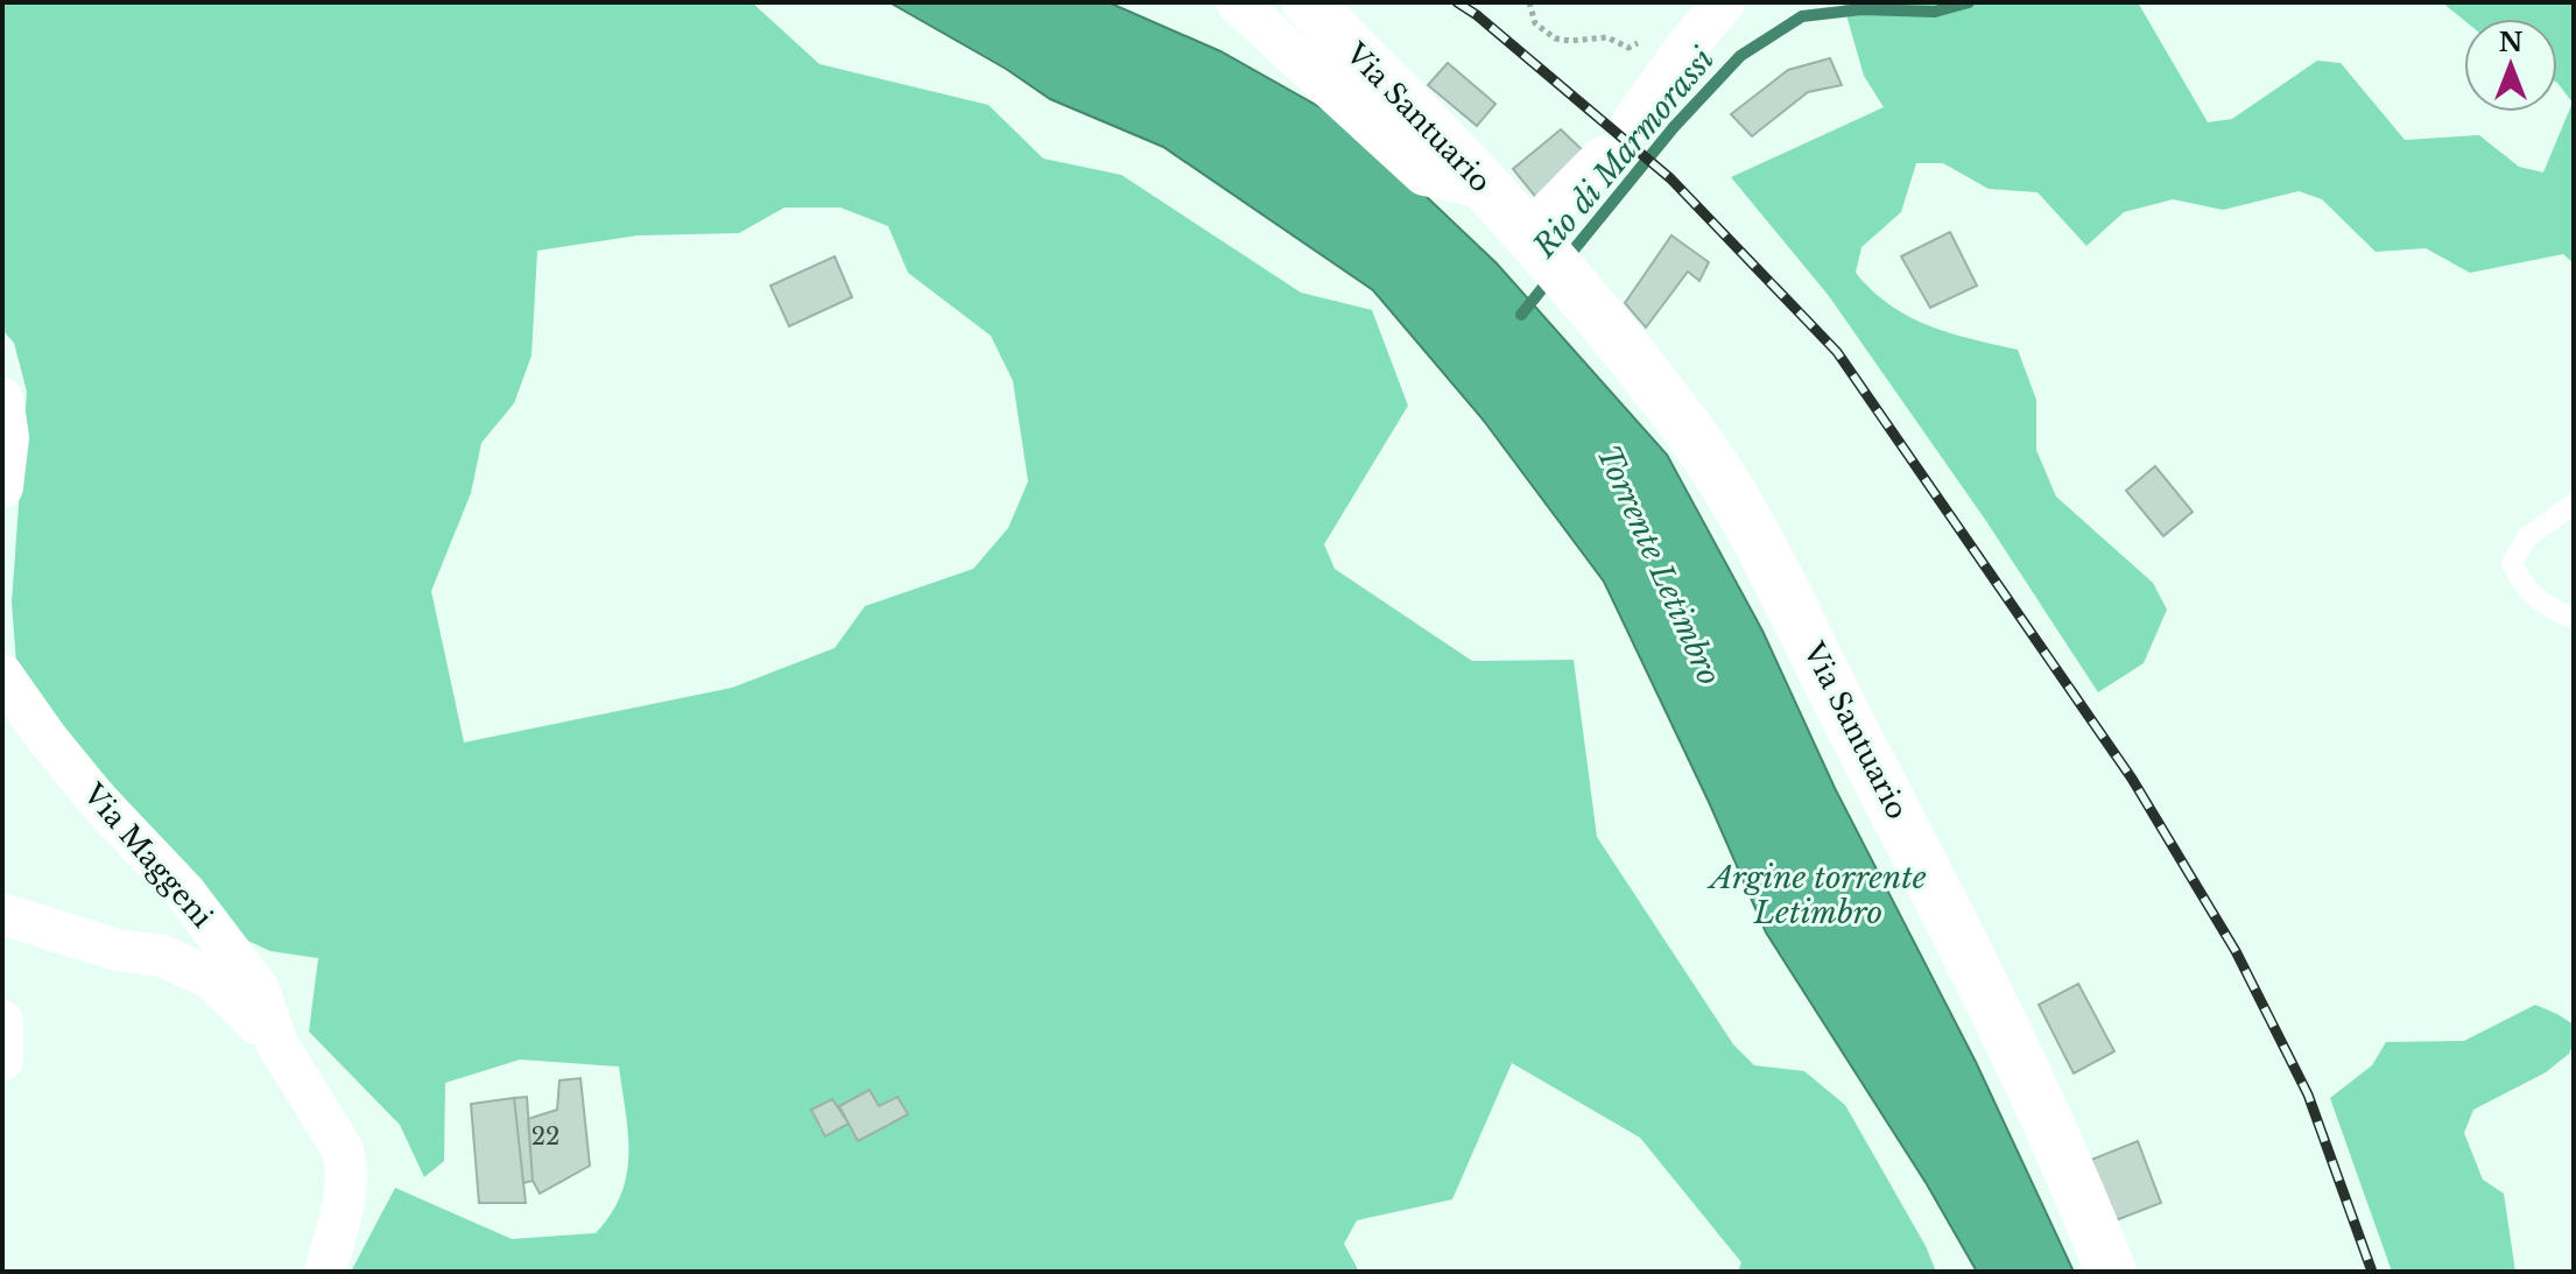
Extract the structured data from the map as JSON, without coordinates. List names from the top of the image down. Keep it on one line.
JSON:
{"streets":{"main road":["Via Santuario"],"street":["Via Maggeni"]},"water":["Rio di Marmorassi","Torrente Letimbro","Argine torrente Letimbro"],"house_numbers":["22"],"north":"top"}
